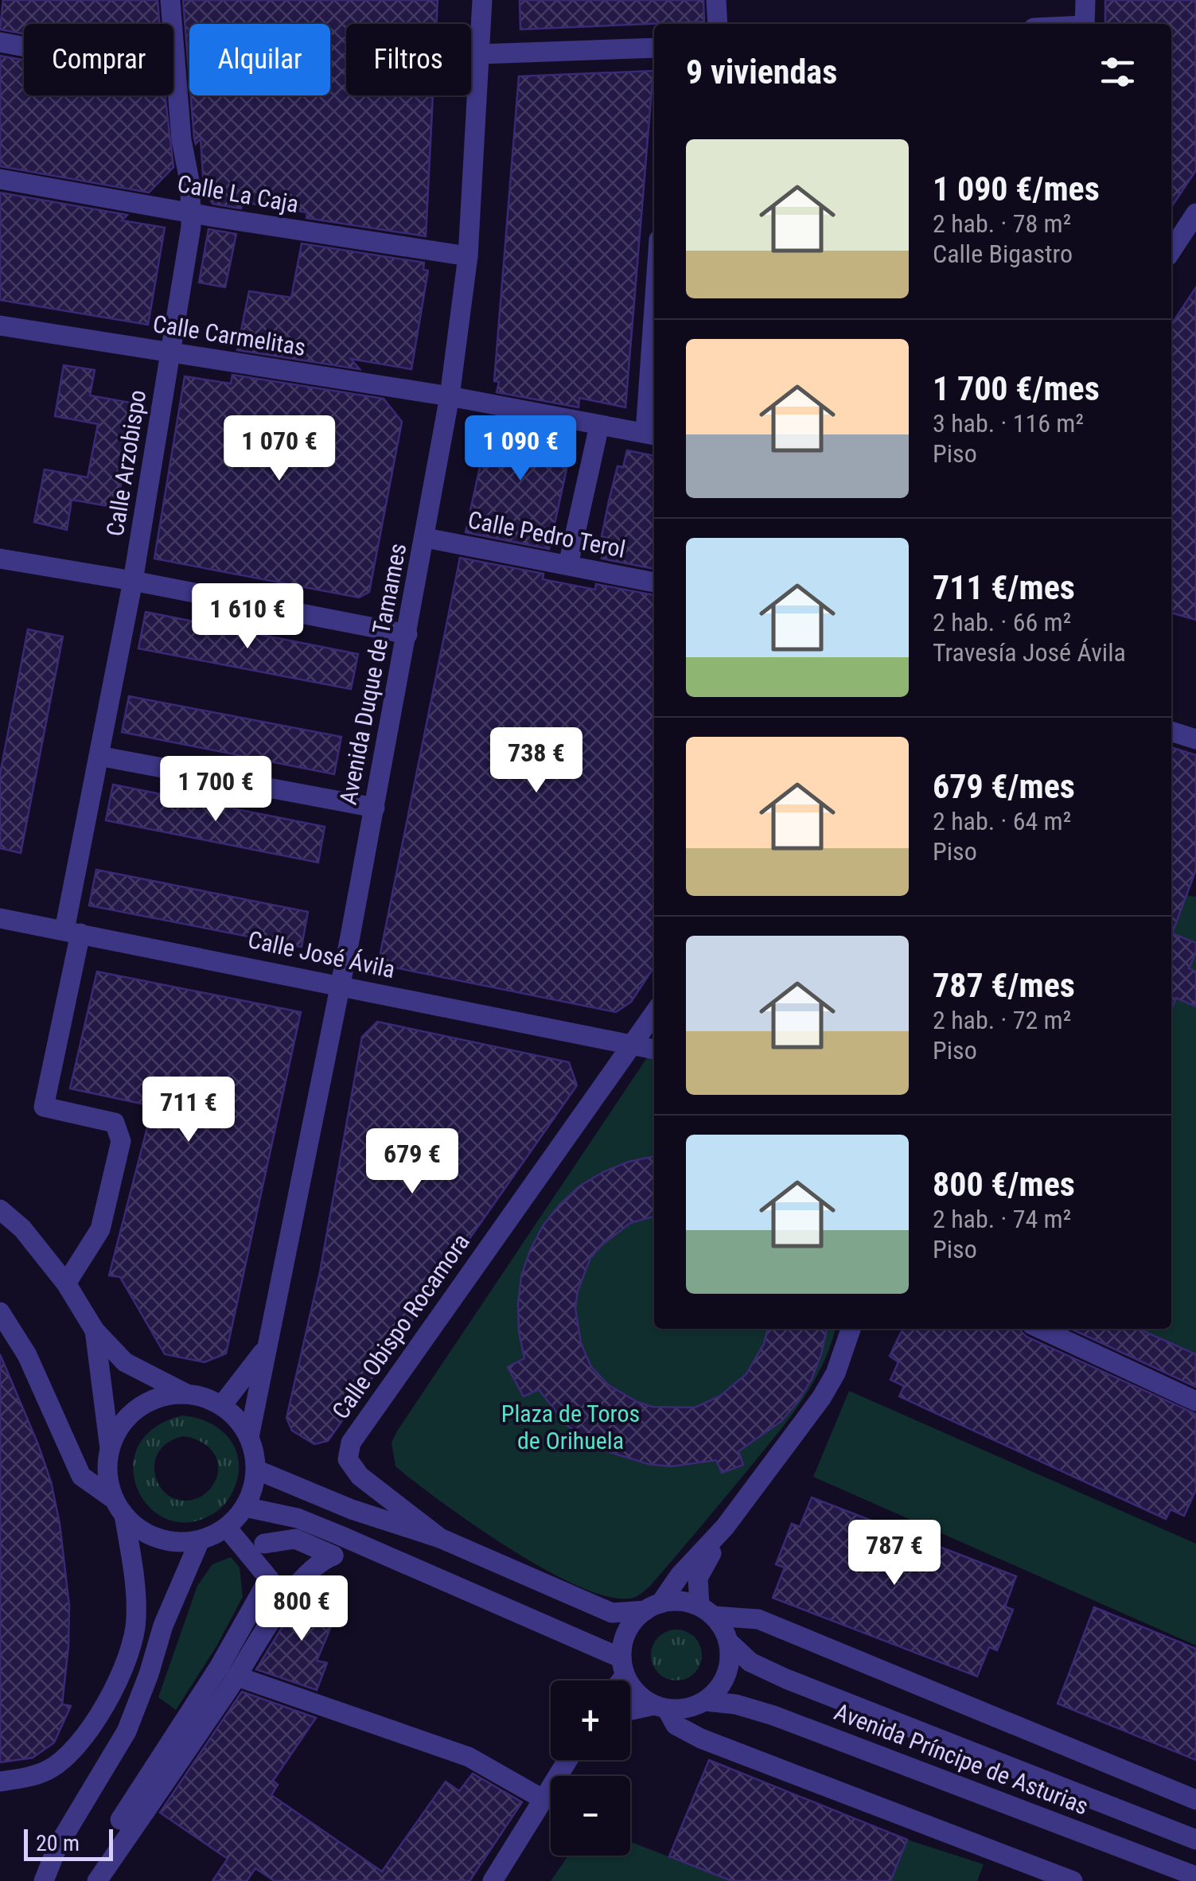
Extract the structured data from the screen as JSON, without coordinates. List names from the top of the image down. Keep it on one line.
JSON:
{"streets":{"street":["Calle La Caja","Calle Carmelitas","Calle Arzobispo","Calle Pedro Terol","Avenida Duque de Tamames","Calle José Ávila","Calle Obispo Rocamora","Avenida Príncipe de Asturias"]},"crossings":[["Calle La Caja","Calle Arzobispo"],["Calle La Caja","Avenida Duque de Tamames"],["Calle Carmelitas","Calle Arzobispo"],["Calle Carmelitas","Avenida Duque de Tamames"],["Calle Arzobispo","Calle José Ávila"],["Calle Pedro Terol","Avenida Duque de Tamames"],["Avenida Duque de Tamames","Calle José Ávila"],["Calle José Ávila","Calle Obispo Rocamora"]],"parks":["Plaza de Toros de Orihuela"],"scale_bar":"20 m","page":{"chip":["Comprar","Alquilar","Filtros"],"heading":"9 viviendas","list":[{"name":"1 090 €/mes","note":"2 hab. · 78 m² · Calle Bigastro"},{"name":"1 700 €/mes","note":"3 hab. · 116 m² · Piso"},{"name":"711 €/mes","note":"2 hab. · 66 m² · Travesía José Ávila"},{"name":"679 €/mes","note":"2 hab. · 64 m² · Piso"},{"name":"787 €/mes","note":"2 hab. · 72 m² · Piso"},{"name":"800 €/mes","note":"2 hab. · 74 m² · Piso"}],"price":["1 070 €","1 090 €","1 610 €","738 €","1 700 €","711 €","679 €","787 €","800 €"],"map_buttons":["+","−"],"scale":"20 m"}}
